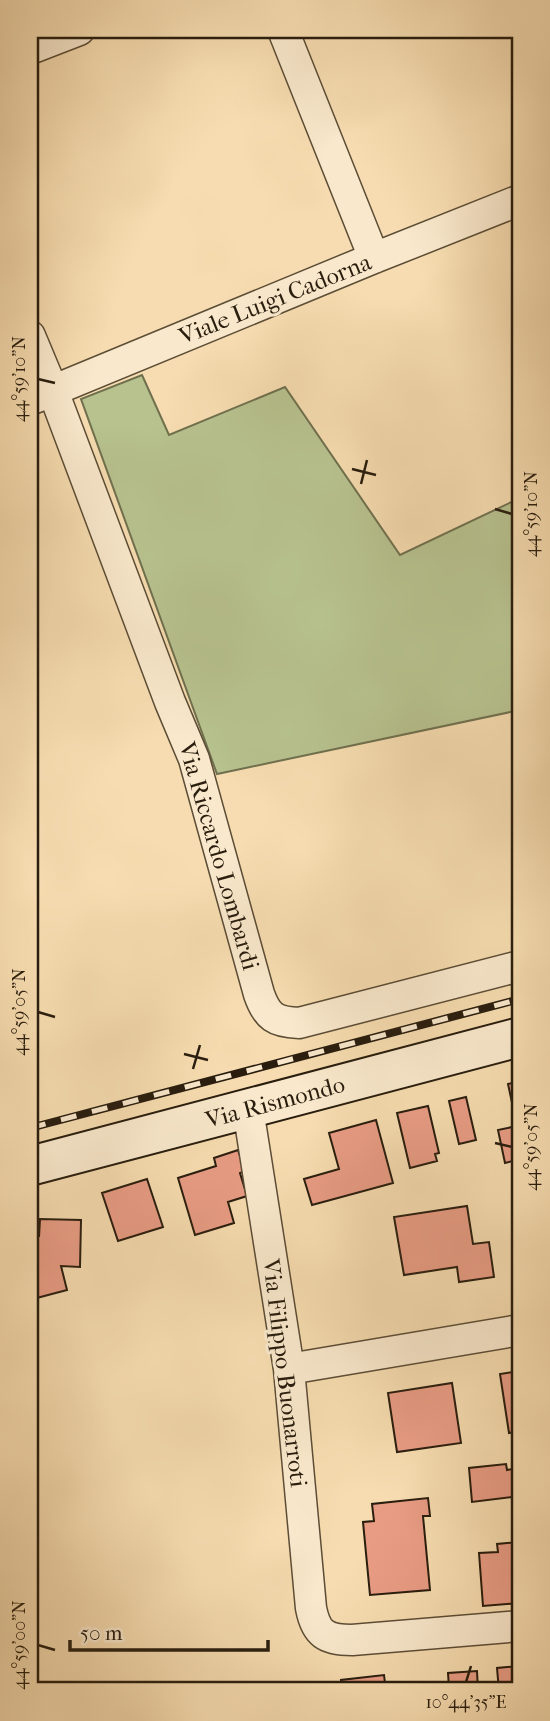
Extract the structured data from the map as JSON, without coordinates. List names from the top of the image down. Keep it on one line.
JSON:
{"streets":{"street":["Viale Luigi Cadorna","Via Riccardo Lombardi","Via Rismondo","Via Filippo Buonarroti"]},"crossings":[["Viale Luigi Cadorna","Via Riccardo Lombardi"],["Via Rismondo","Via Filippo Buonarroti"]],"scale_bar":"50 m","coordinates":["44°59'10\"N","44°59'05\"N","44°59'00\"N","10°44'35\"E"]}
